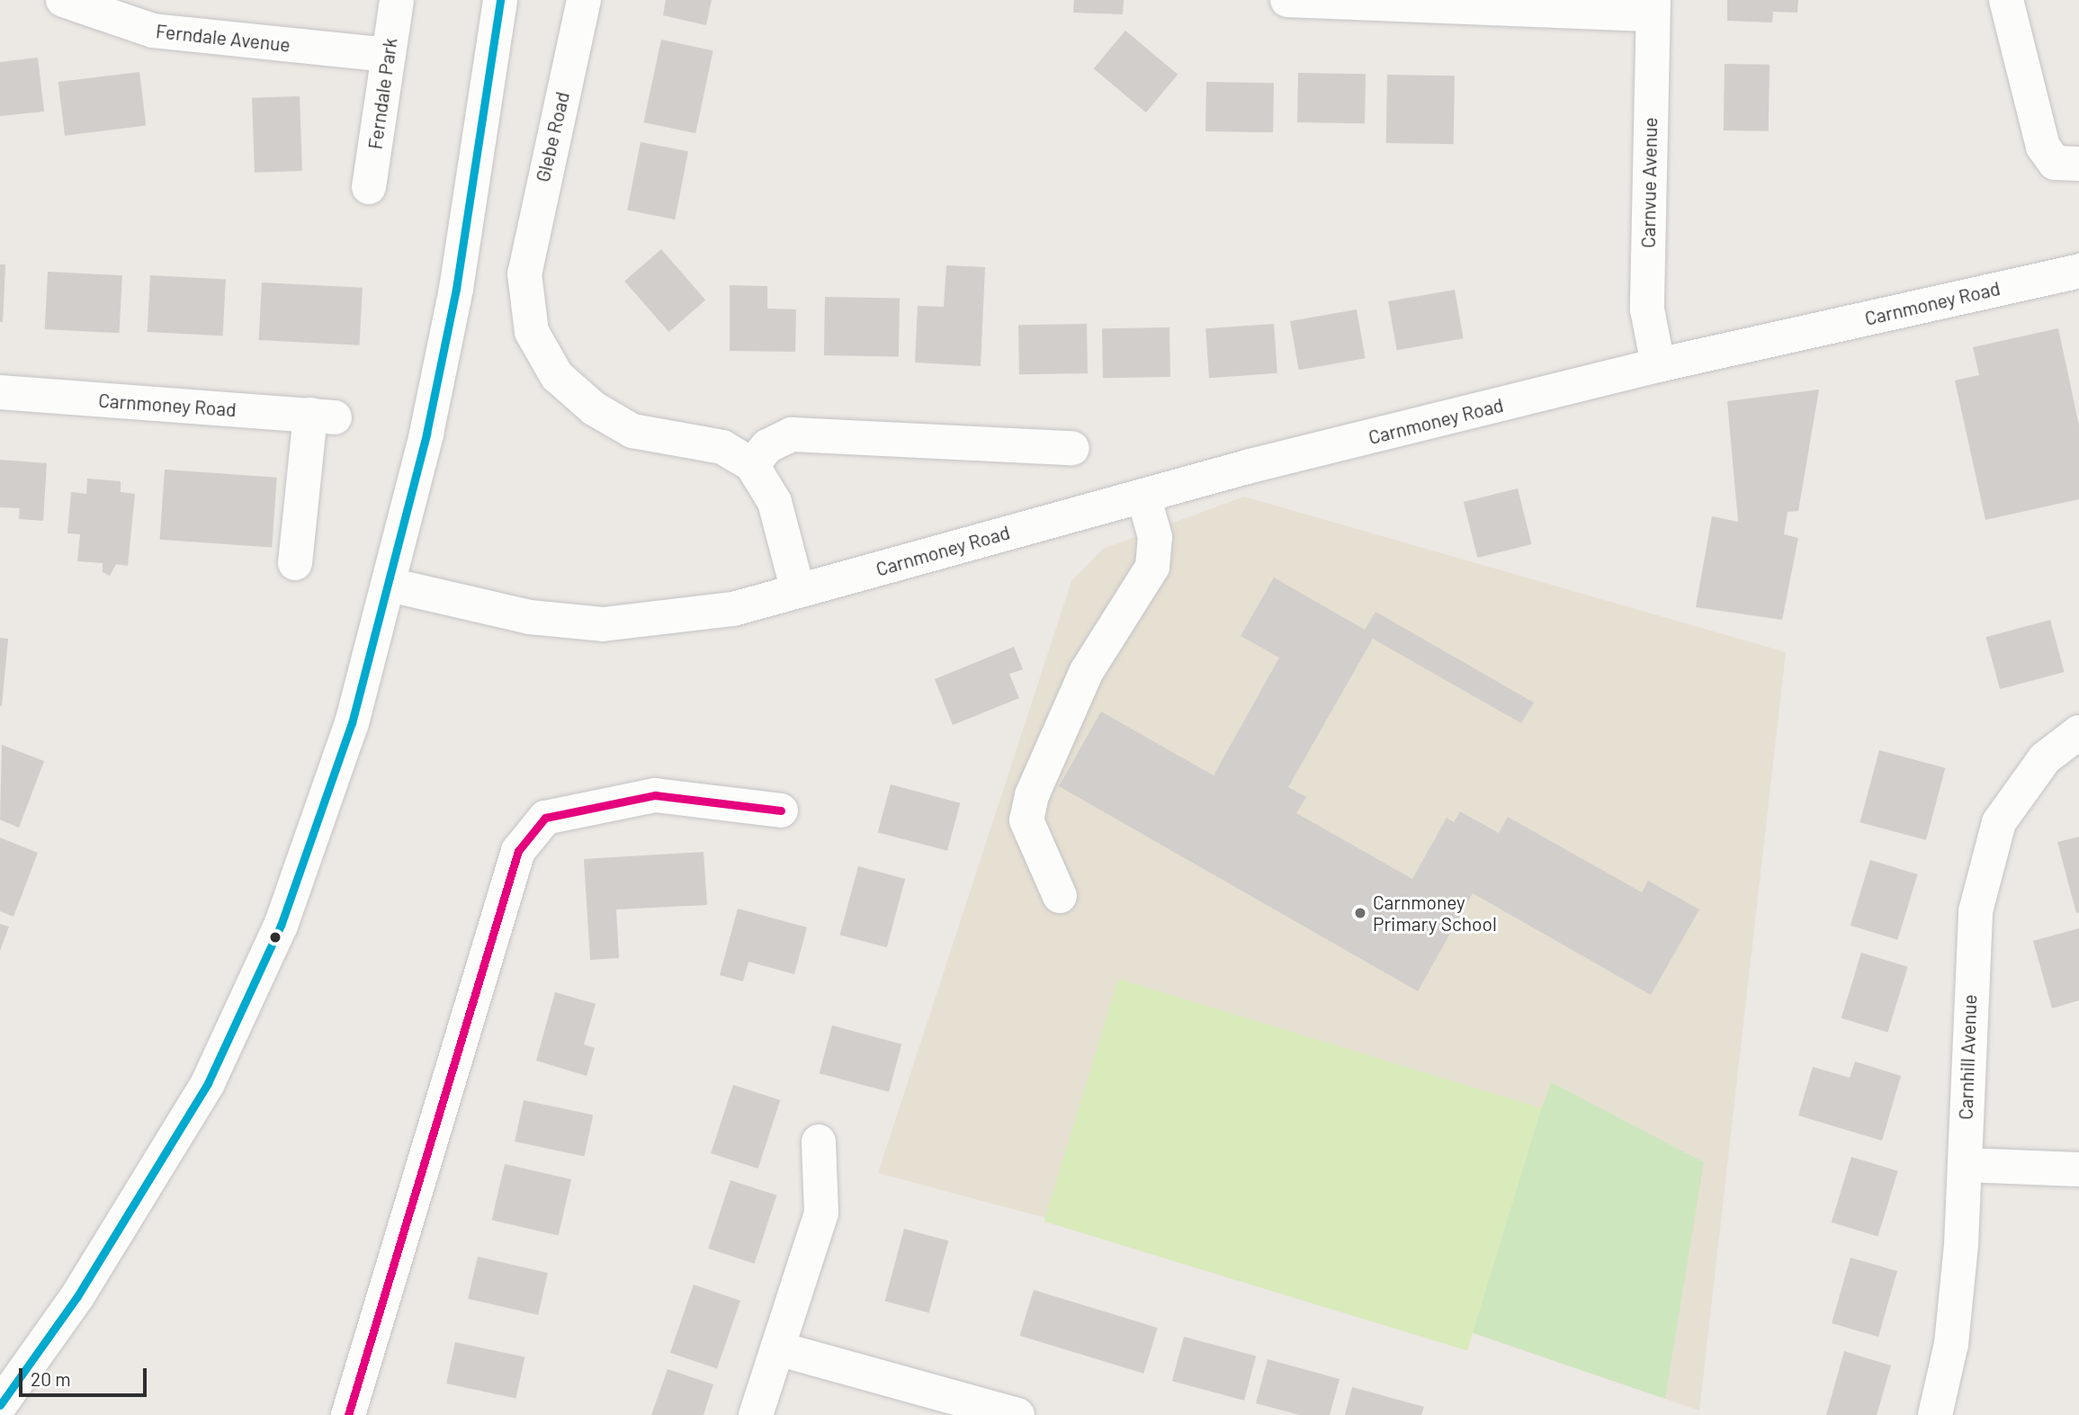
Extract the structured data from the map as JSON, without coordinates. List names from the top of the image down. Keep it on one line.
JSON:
{"streets":{"street":["Ferndale Avenue","Ferndale Park","Glebe Road","Carnvue Avenue","Carnmoney Road","Carnhill Avenue"]},"crossings":[["Ferndale Avenue","Ferndale Park"],["Carnvue Avenue","Carnmoney Road"]],"places":["Carnmoney Primary School"],"scale_bar":"20 m"}
